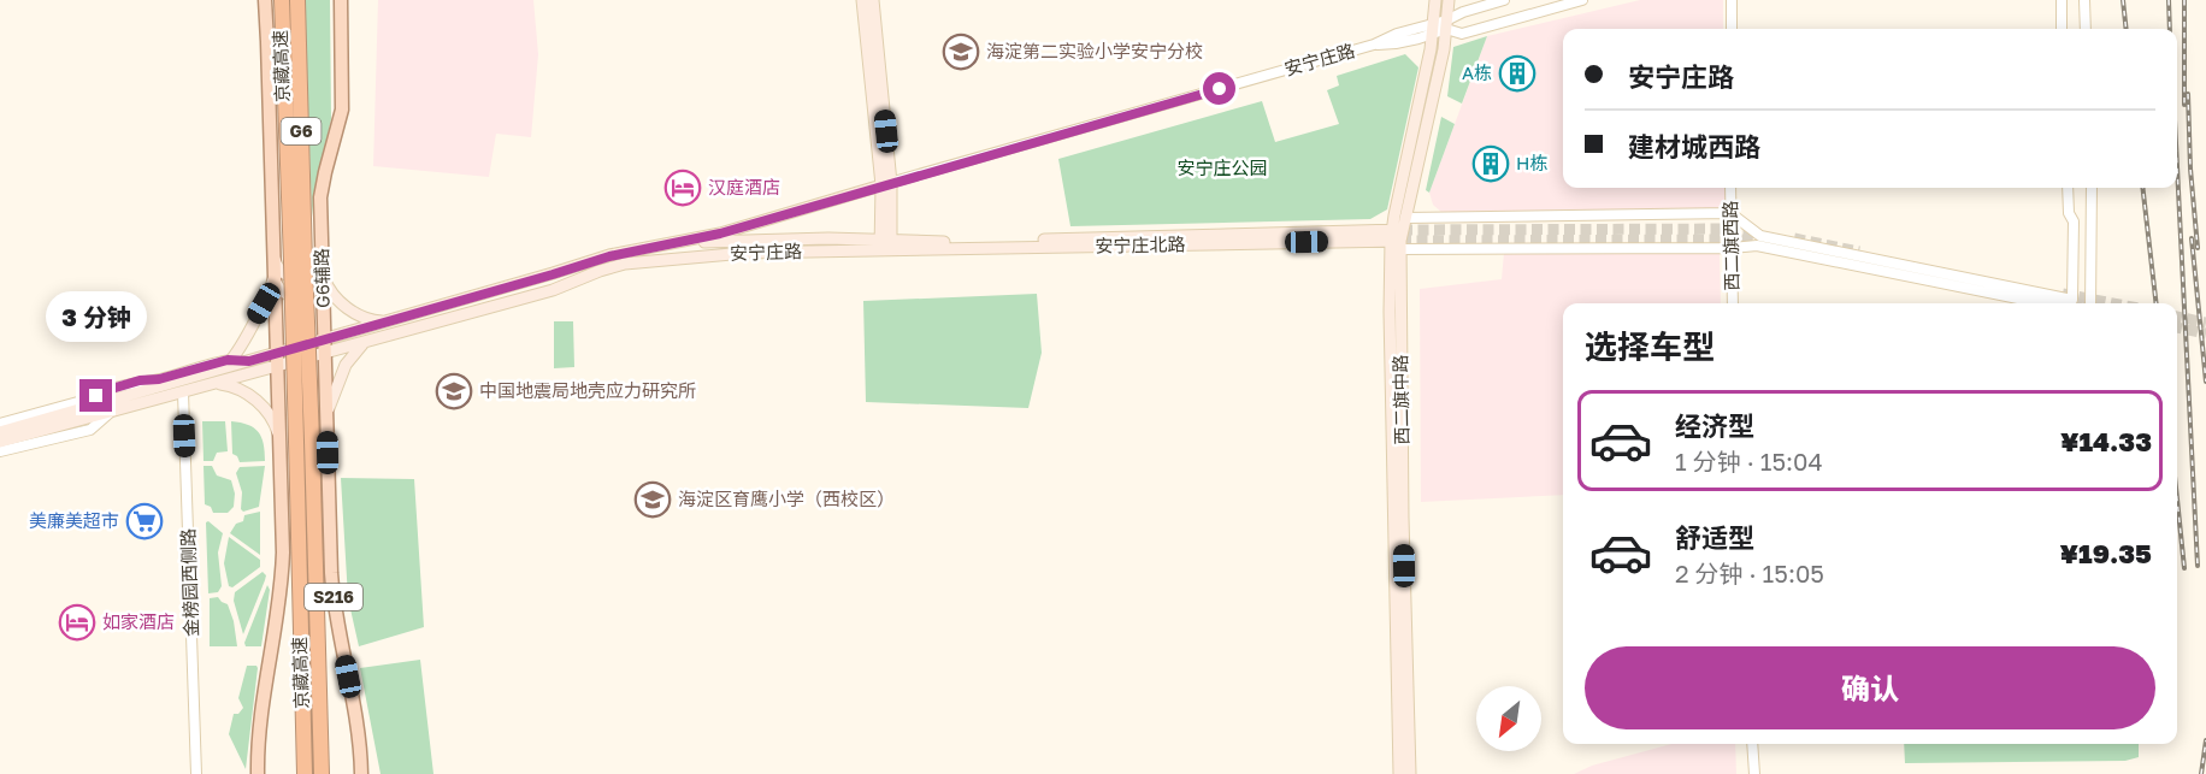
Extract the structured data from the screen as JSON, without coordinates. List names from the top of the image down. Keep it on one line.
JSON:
{"streets":{"highway":["京藏高速","G6"],"main road":["安宁庄路","安宁庄北路","G6辅路","西二旗中路","S216"],"street":["西二旗西路","金榜园西侧路"]},"crossings":[["安宁庄路","安宁庄北路"],["安宁庄路","G6辅路"],["安宁庄路","西二旗中路"],["京藏高速","G6"],["安宁庄北路","西二旗中路"]],"parks":["安宁庄公园"],"places":{"school or university":["海淀第二实验小学安宁分校","中国地震局地壳应力研究所","海淀区育鹰小学（西校区）"],"building":["A栋","H栋"],"hotel":["汉庭酒店","如家酒店"],"supermarket":["美廉美超市"]},"north":"bottom left","page":{"banner":["安宁庄路","建材城西路"],"bubble":"3 分钟","heading":"选择车型","list":[{"name":"经济型","note":"1 分钟 · 15:04","value":"¥14.33"},{"name":"舒适型","note":"2 分钟 · 15:05","value":"¥19.35"}],"buttons":"确认"}}
